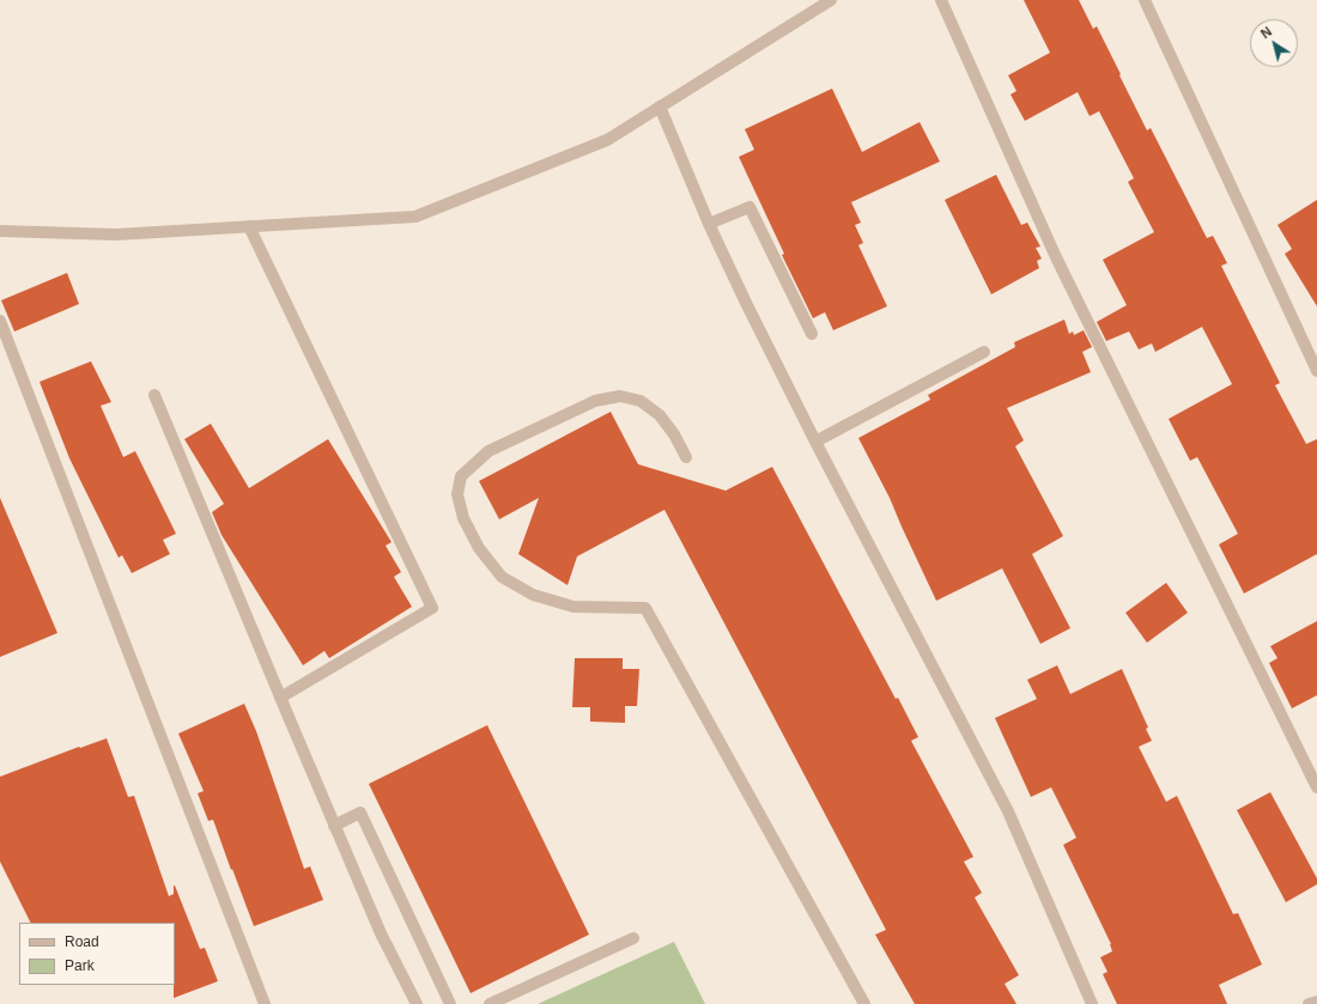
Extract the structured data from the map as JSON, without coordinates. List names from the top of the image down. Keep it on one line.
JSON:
{"legend":["Road","Park"],"north":"top left"}
